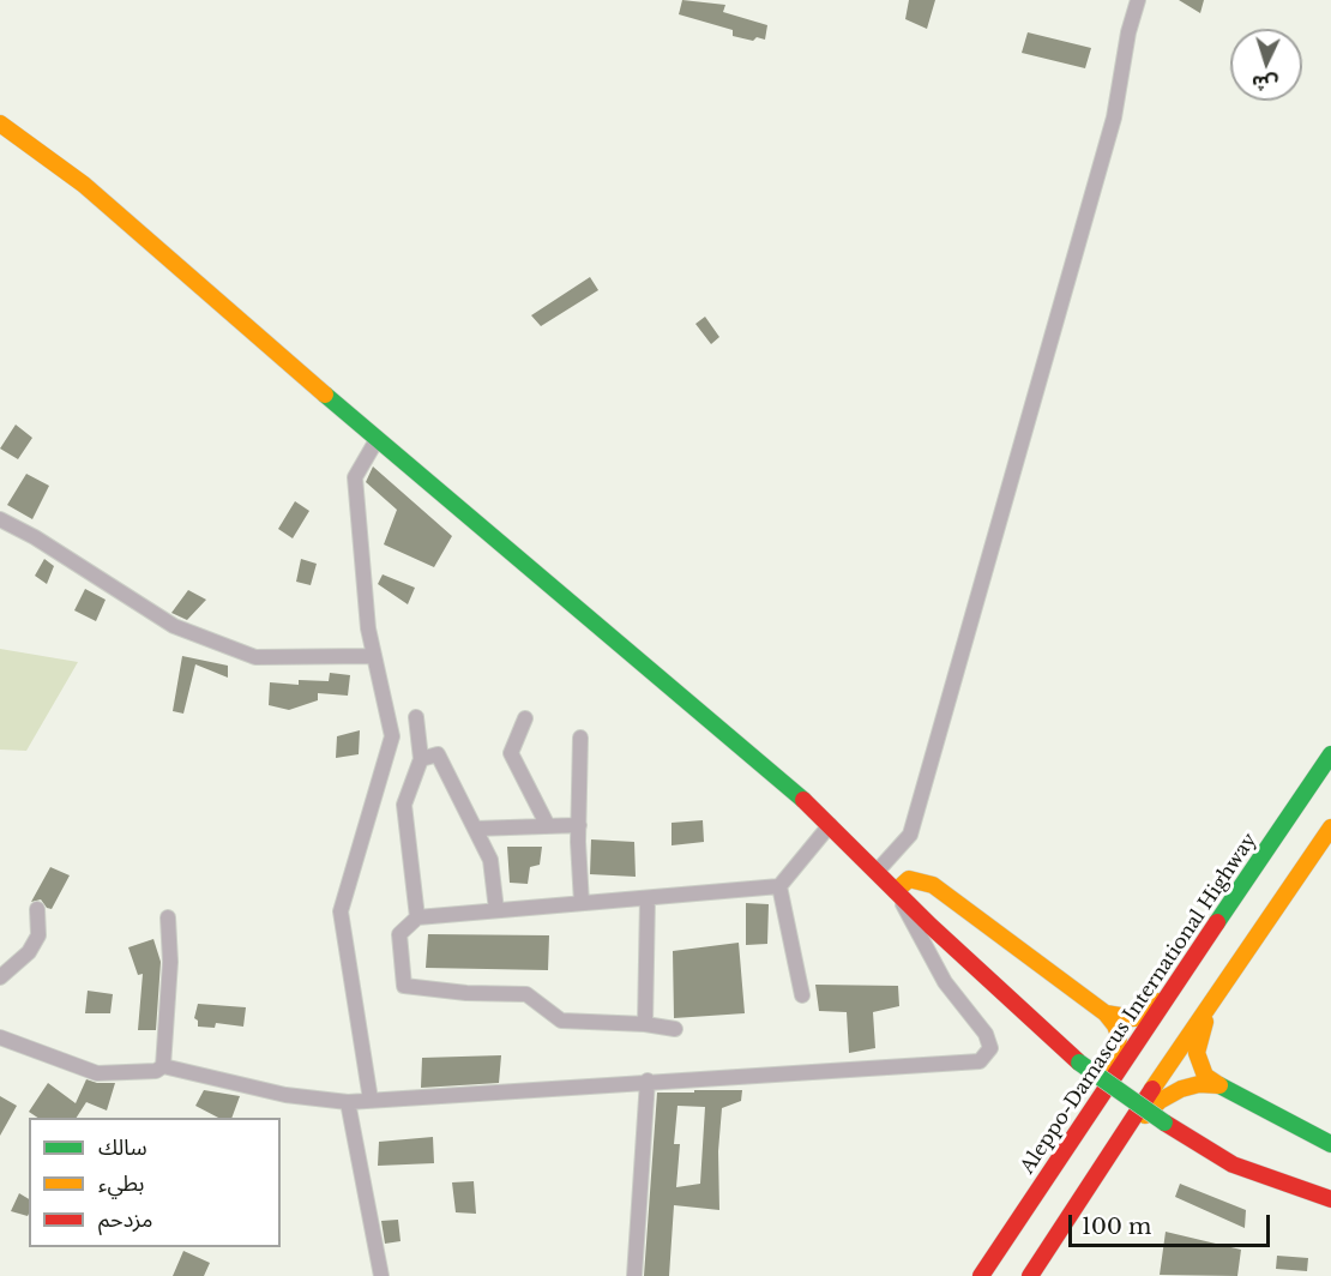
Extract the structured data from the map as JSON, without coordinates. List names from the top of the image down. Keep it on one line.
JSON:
{"streets":{"main road":["Aleppo-Damascus International Highway"]},"legend":["سالك","بطيء","مزدحم"],"scale_bar":"100 m","north":"bottom"}
